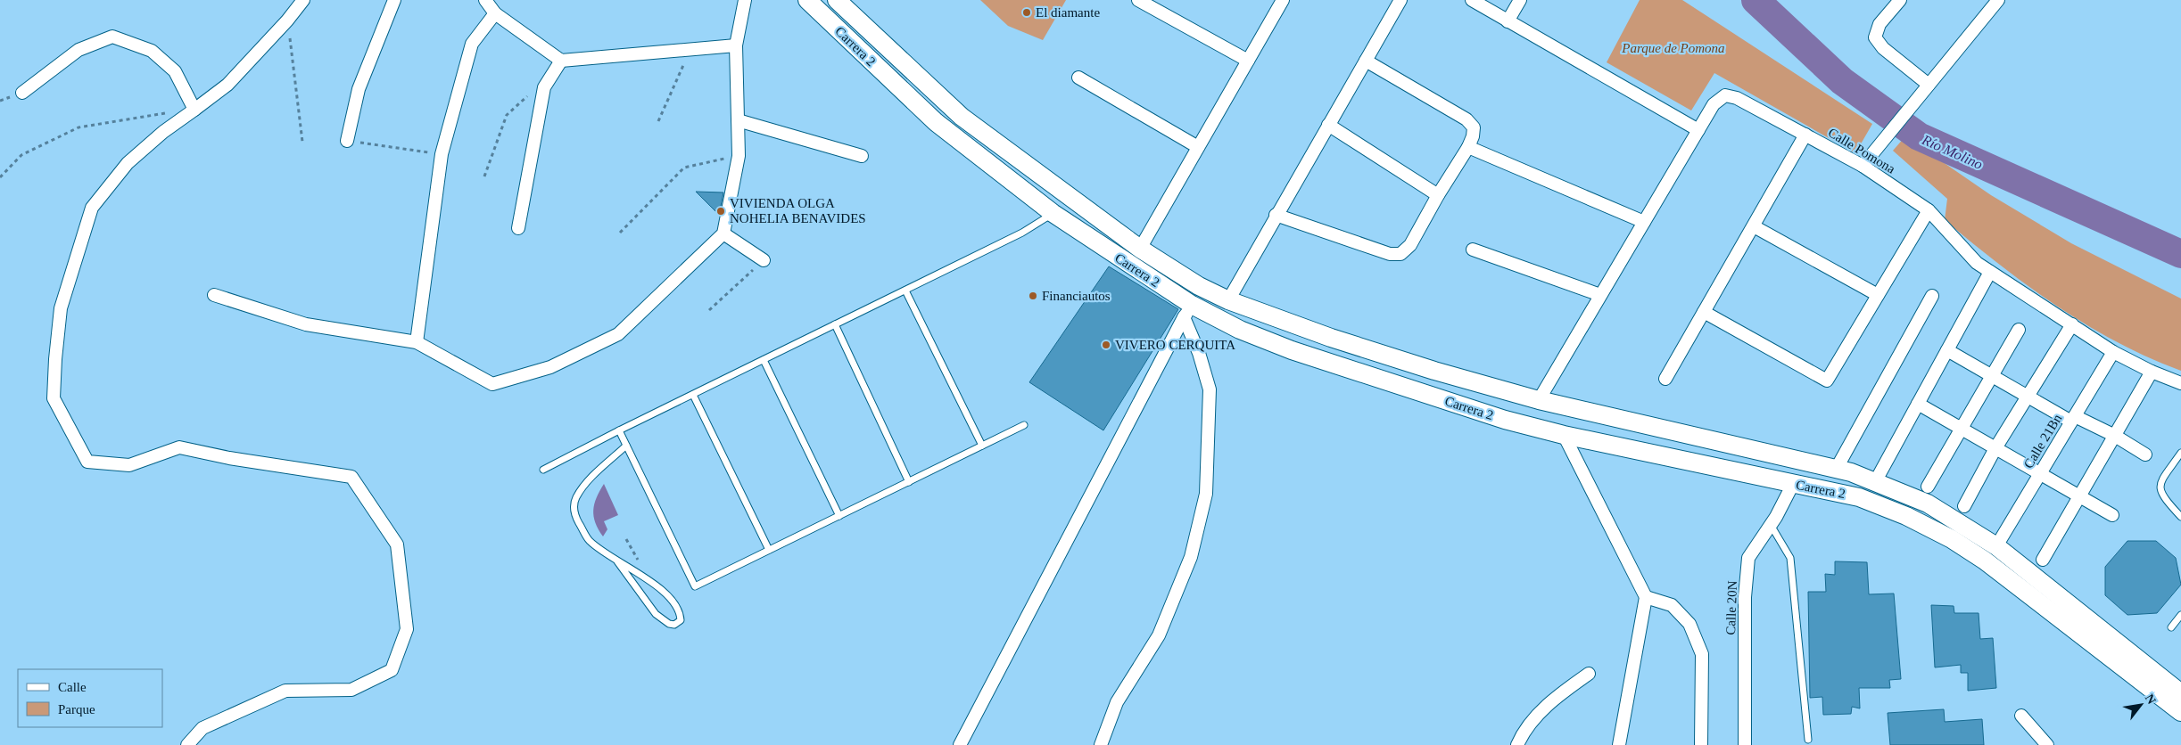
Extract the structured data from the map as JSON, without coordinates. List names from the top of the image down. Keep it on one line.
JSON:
{"streets":{"main road":["Carrera 2"],"street":["Calle Pomona","Calle 21Bn","Calle 20N"]},"crossings":[["Carrera 2","Calle Pomona"],["Carrera 2","Calle 21Bn"],["Carrera 2","Calle 20N"],["Calle Pomona","Calle 21Bn"]],"water":["Río Molino"],"parks":["Parque de Pomona"],"places":["El diamante","VIVIENDA OLGA NOHELIA BENAVIDES","Financiautos","VIVERO CERQUITA"],"legend":["Calle","Parque"],"north":"top right"}
